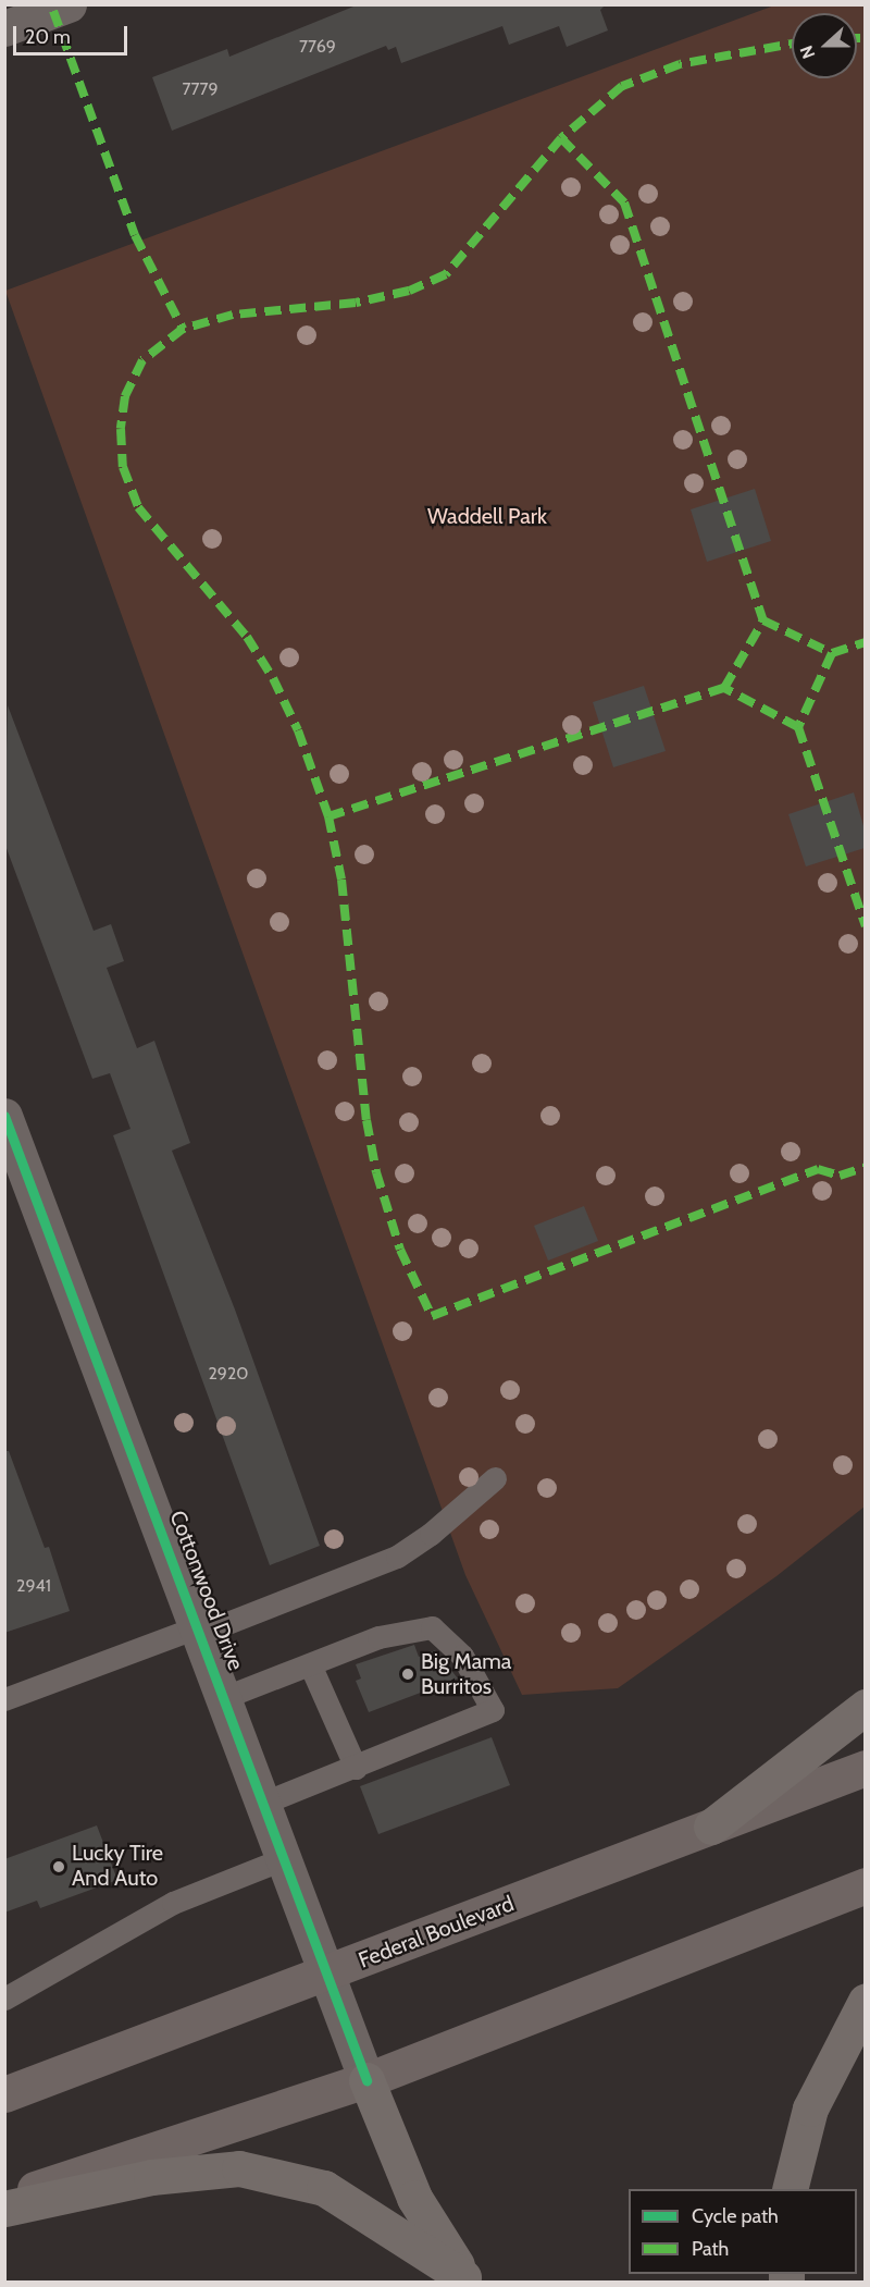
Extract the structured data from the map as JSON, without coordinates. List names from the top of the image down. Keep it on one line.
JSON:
{"streets":{"main road":["Federal Boulevard"],"street":["Cottonwood Drive"]},"crossings":[["Cottonwood Drive","Federal Boulevard"]],"parks":["Waddell Park"],"places":["Big Mama Burritos","Lucky Tire And Auto"],"house_numbers":["7769","7779","2920","2941"],"legend":["Cycle path","Path"],"scale_bar":"20 m","north":"left"}
